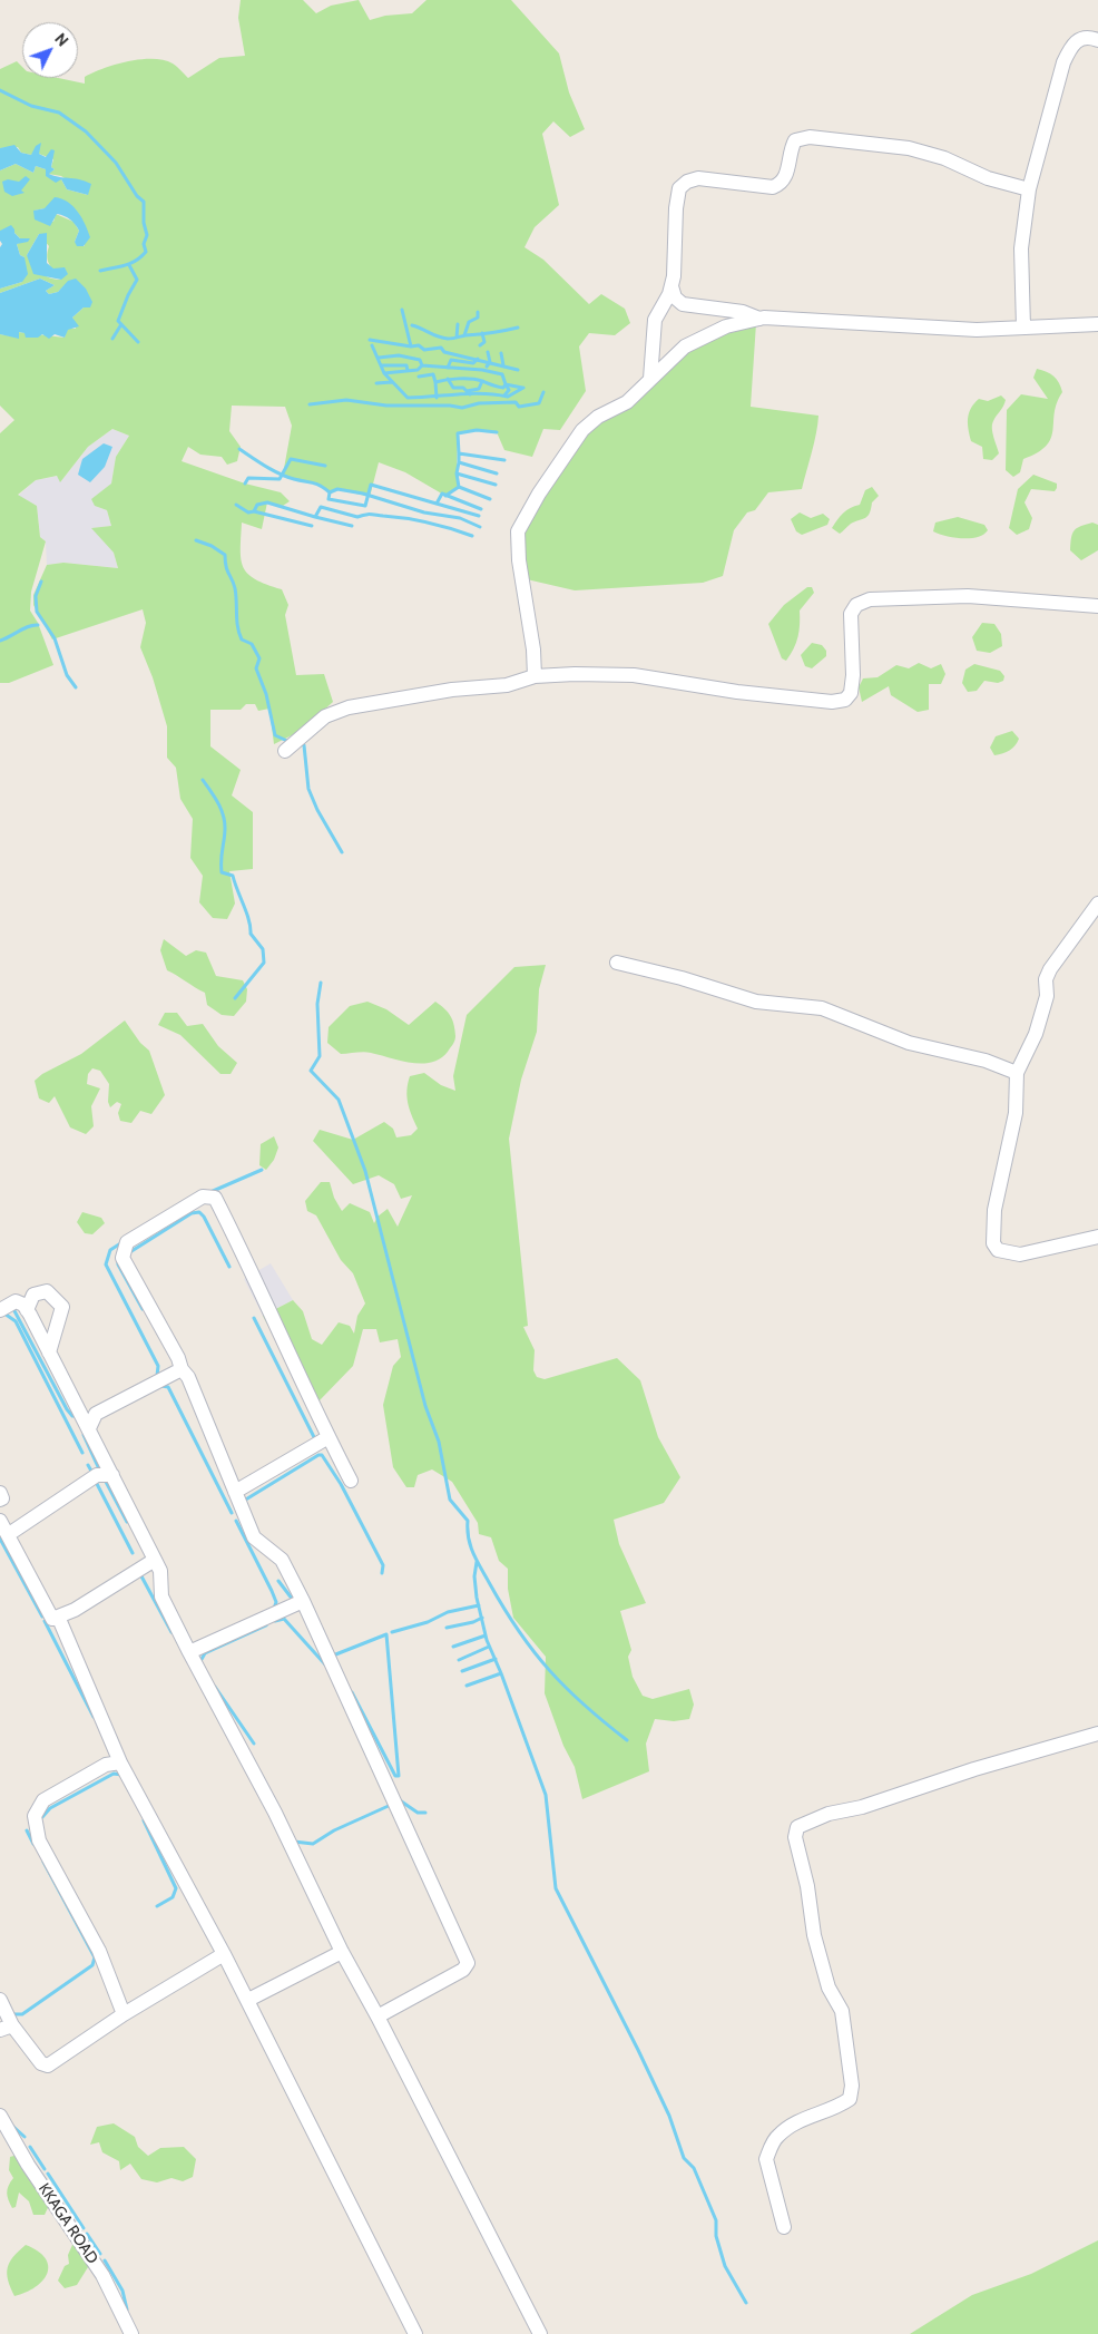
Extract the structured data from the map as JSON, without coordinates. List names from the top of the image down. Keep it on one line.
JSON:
{"streets":{"street":["KKAGA ROAD"]},"north":"top right"}
